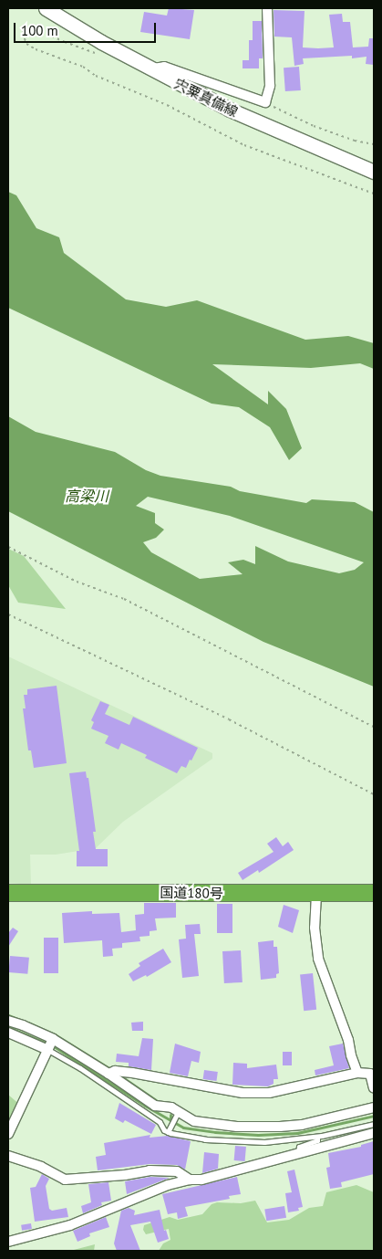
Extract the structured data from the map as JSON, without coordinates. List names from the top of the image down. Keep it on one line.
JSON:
{"streets":{"highway":["国道180号"],"main road":["宍粟真備線"]},"water":["高梁川"],"scale_bar":"100 m"}
